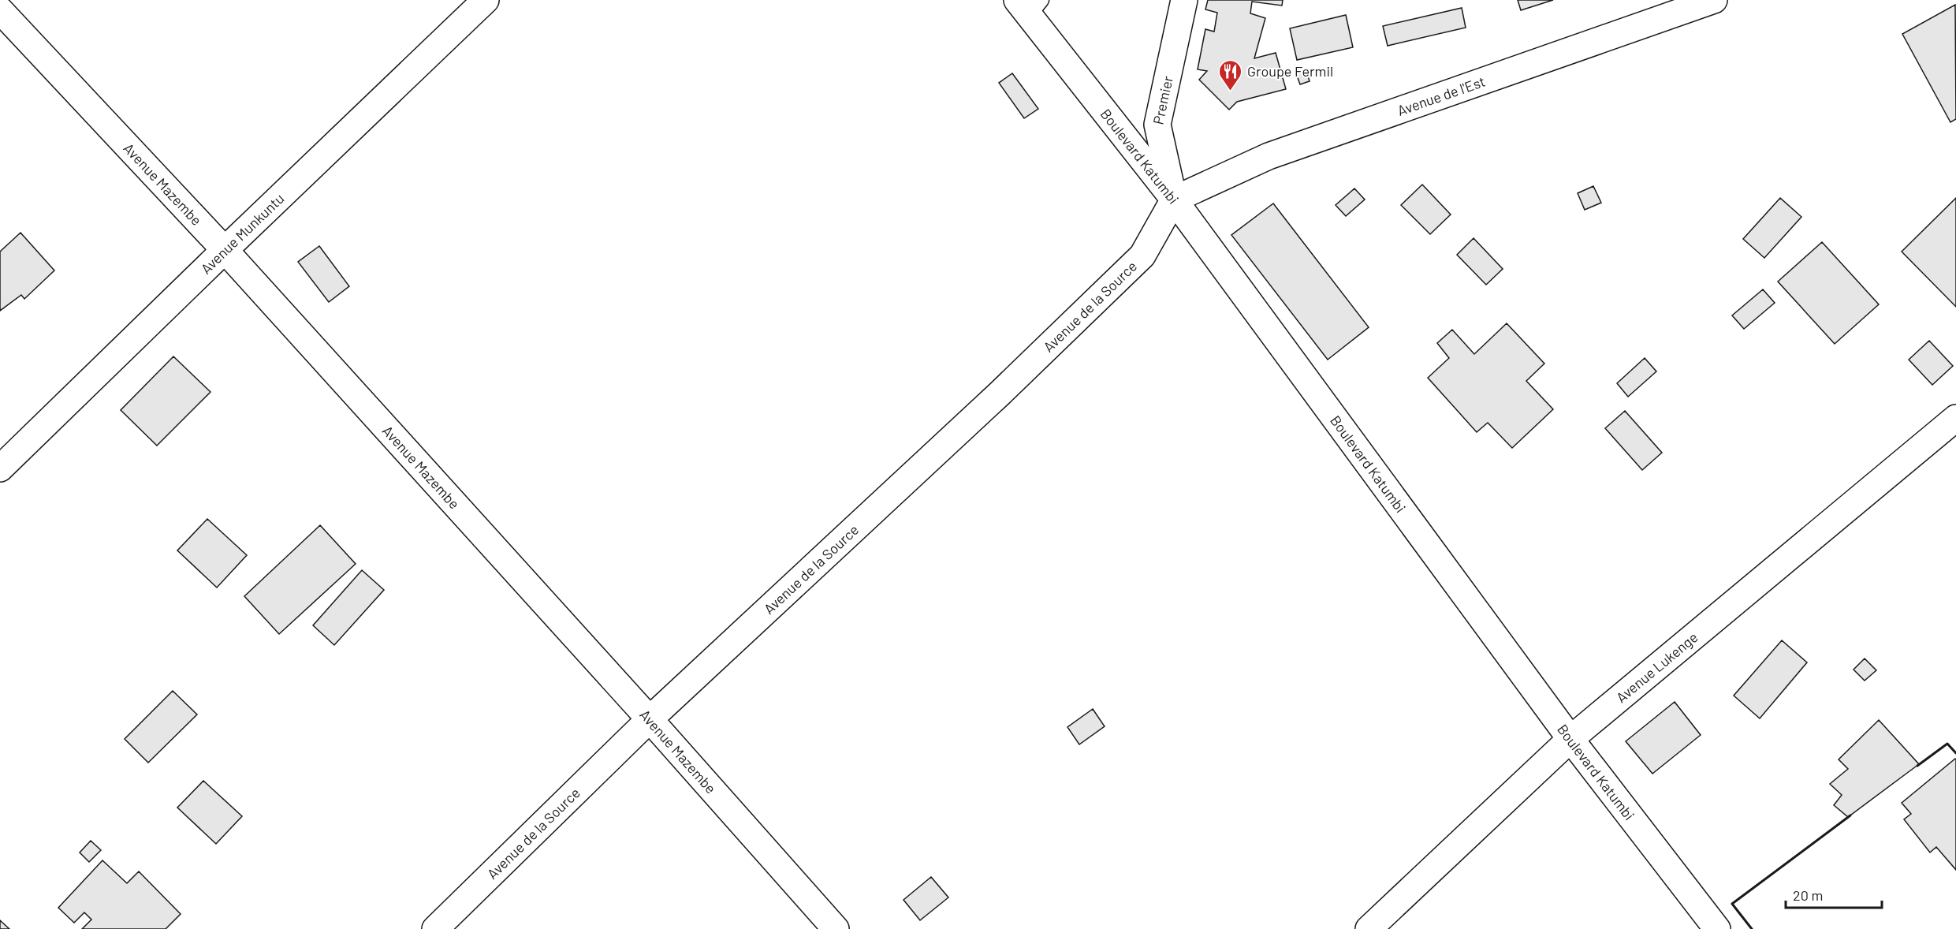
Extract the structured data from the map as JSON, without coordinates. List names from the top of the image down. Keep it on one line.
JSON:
{"streets":{"street":["Avenue de l'Est","Premier","Boulevard Katumbi","Avenue Mazembe","Avenue Munkuntu","Avenue de la Source","Avenue Lukenge"]},"crossings":[["Avenue de l'Est","Premier"],["Avenue de l'Est","Boulevard Katumbi"],["Avenue de l'Est","Avenue de la Source"],["Premier","Boulevard Katumbi"],["Premier","Avenue de la Source"],["Boulevard Katumbi","Avenue de la Source"],["Boulevard Katumbi","Avenue Lukenge"],["Avenue Mazembe","Avenue Munkuntu"],["Avenue Mazembe","Avenue de la Source"]],"places":{"restaurant":["Groupe Fermil"]},"scale_bar":"20 m"}
